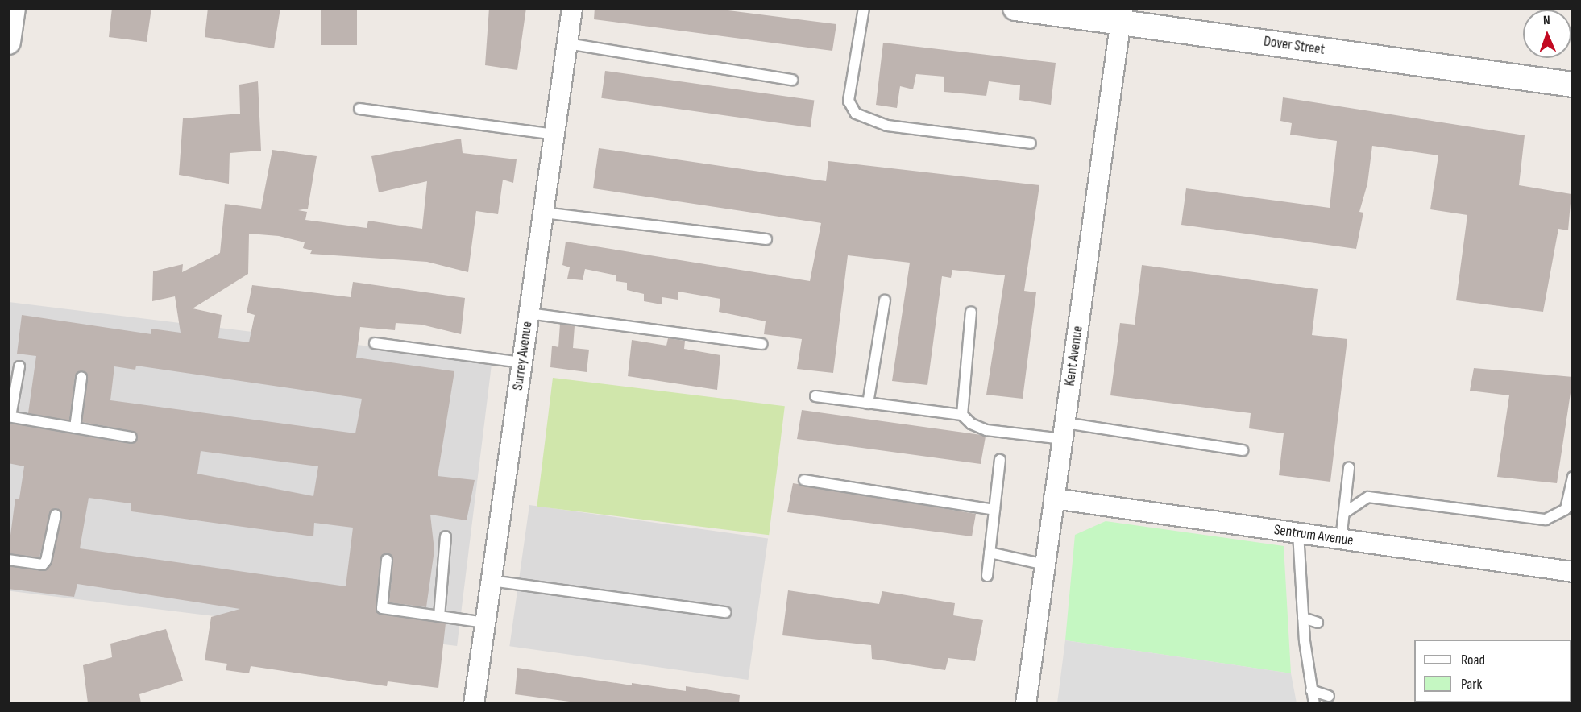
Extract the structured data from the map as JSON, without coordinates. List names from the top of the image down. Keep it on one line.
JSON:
{"streets":{"street":["Dover Street","Surrey Avenue","Kent Avenue","Sentrum Avenue"]},"crossings":[["Dover Street","Kent Avenue"],["Kent Avenue","Sentrum Avenue"]],"legend":["Road","Park"],"north":"top"}
